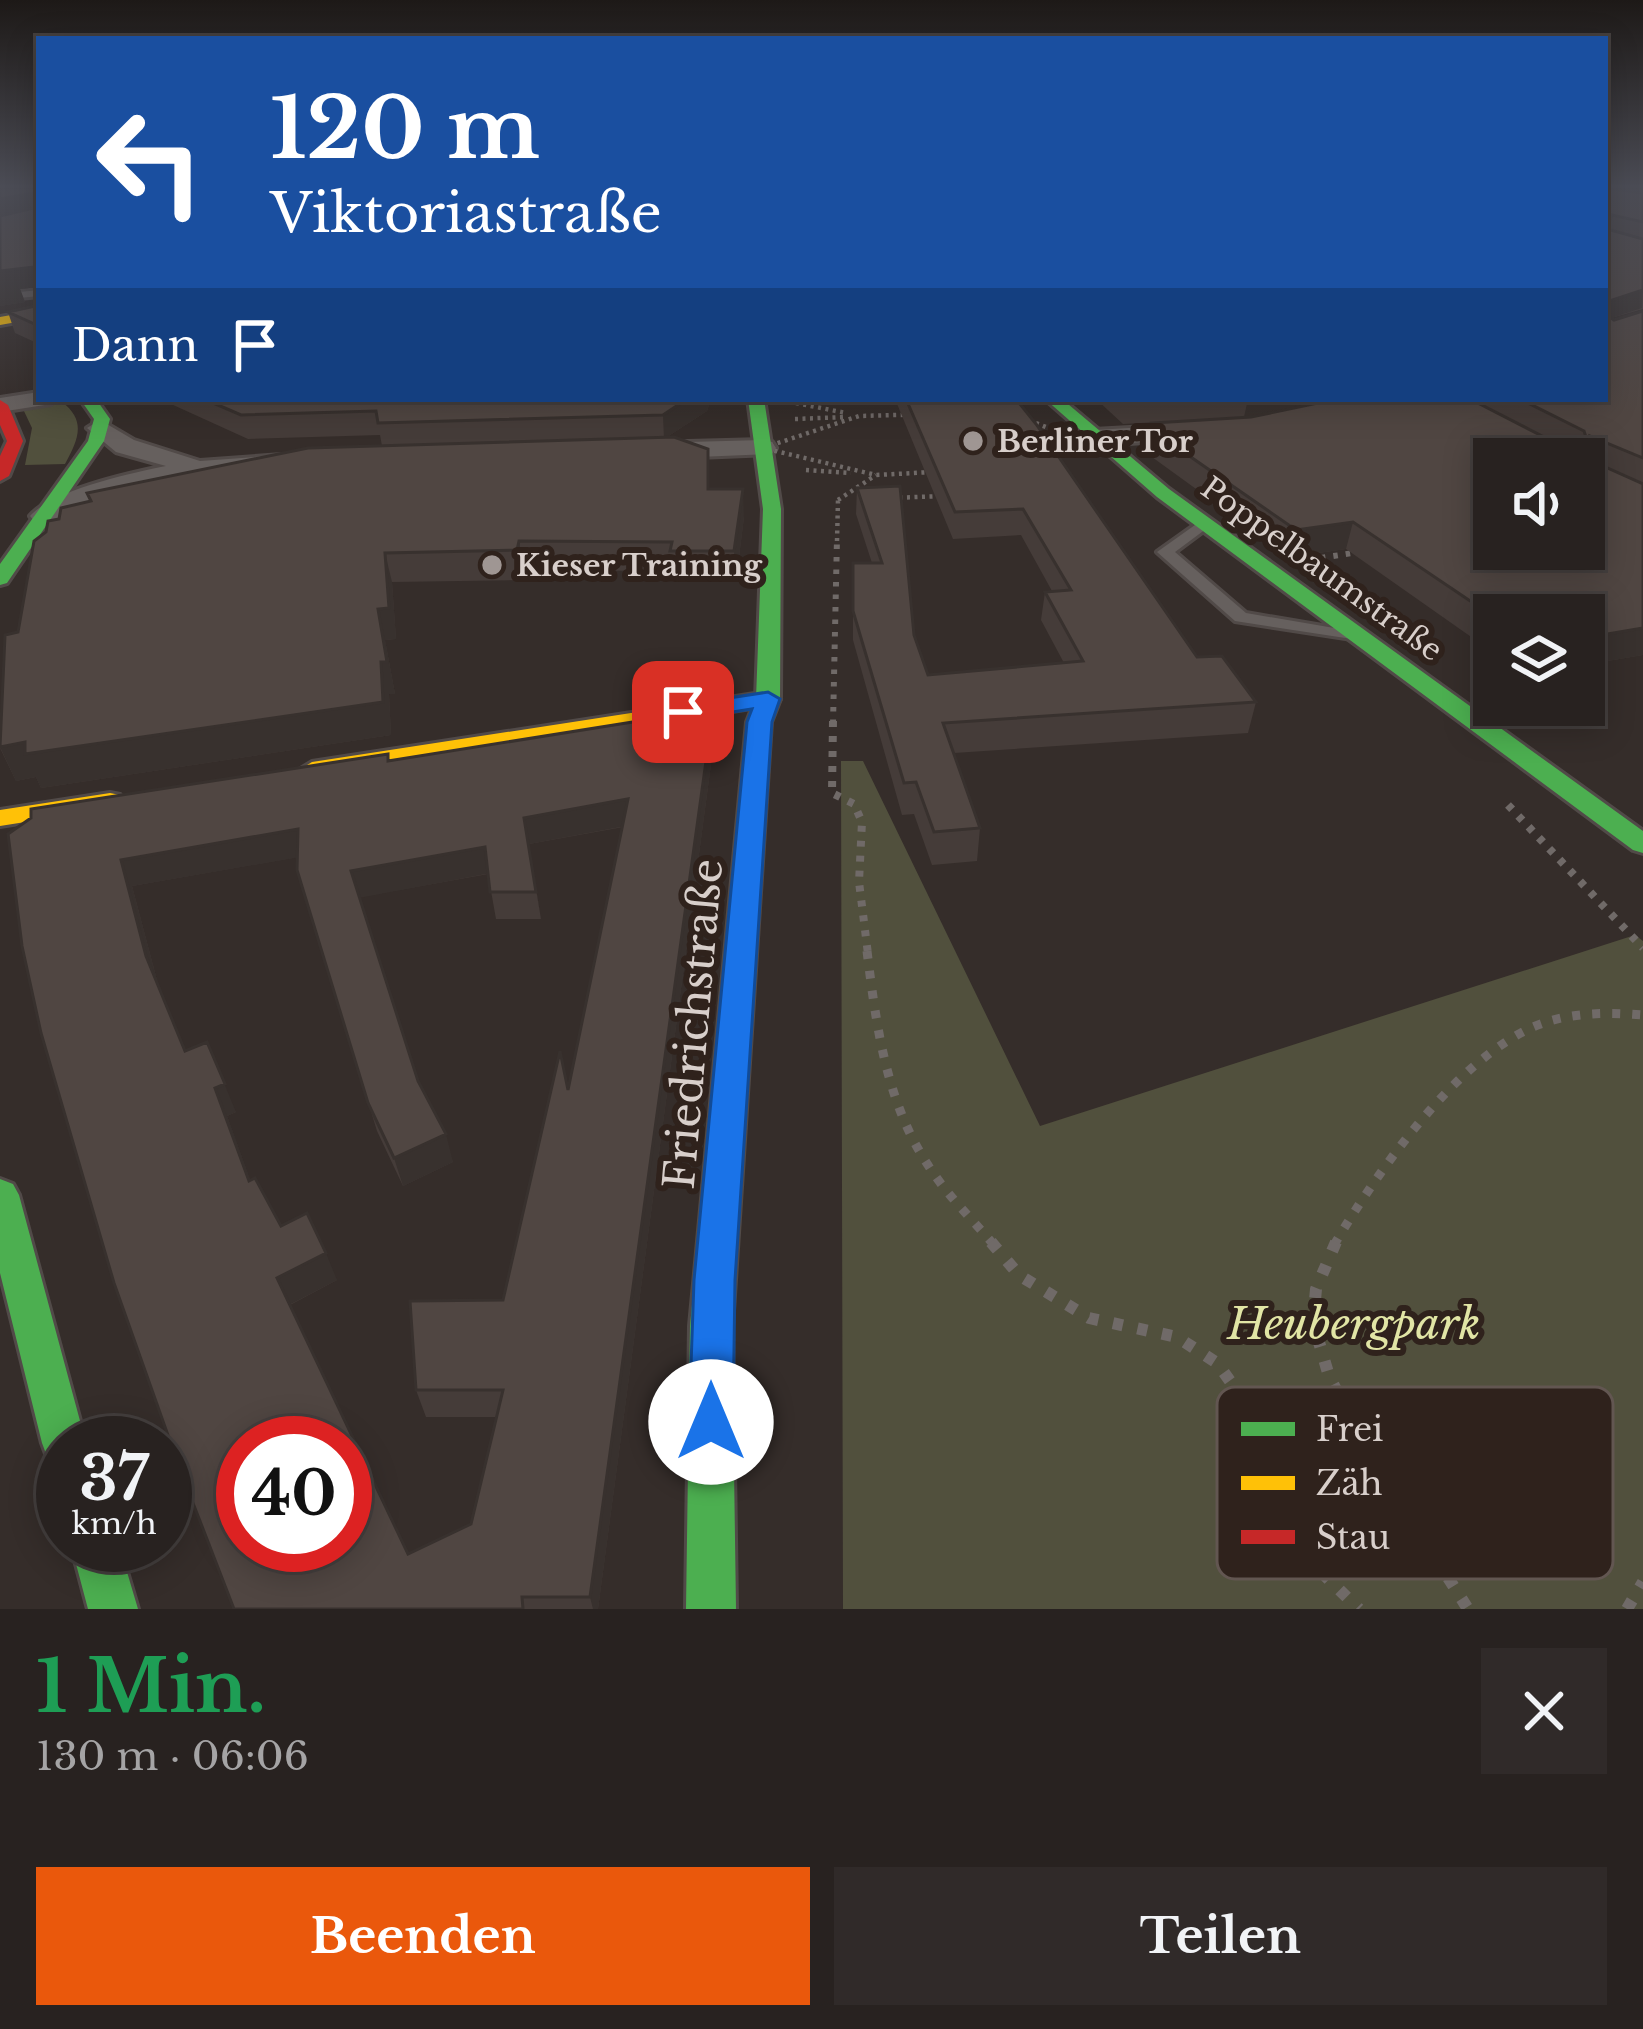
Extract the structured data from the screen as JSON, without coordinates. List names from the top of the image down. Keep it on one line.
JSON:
{"streets":{"street":["Poppelbaumstraße","Friedrichstraße"]},"parks":["Heubergpark"],"places":["Berliner Tor","Kieser Training"],"legend":["Frei","Zäh","Stau"],"page":{"turn":["120 m","Viktoriastraße"],"then":"Dann","speed":"37 km/h","limit":"40","heading":["1 Min.","130 m · 06:06"],"buttons":["Beenden","Teilen"]}}
